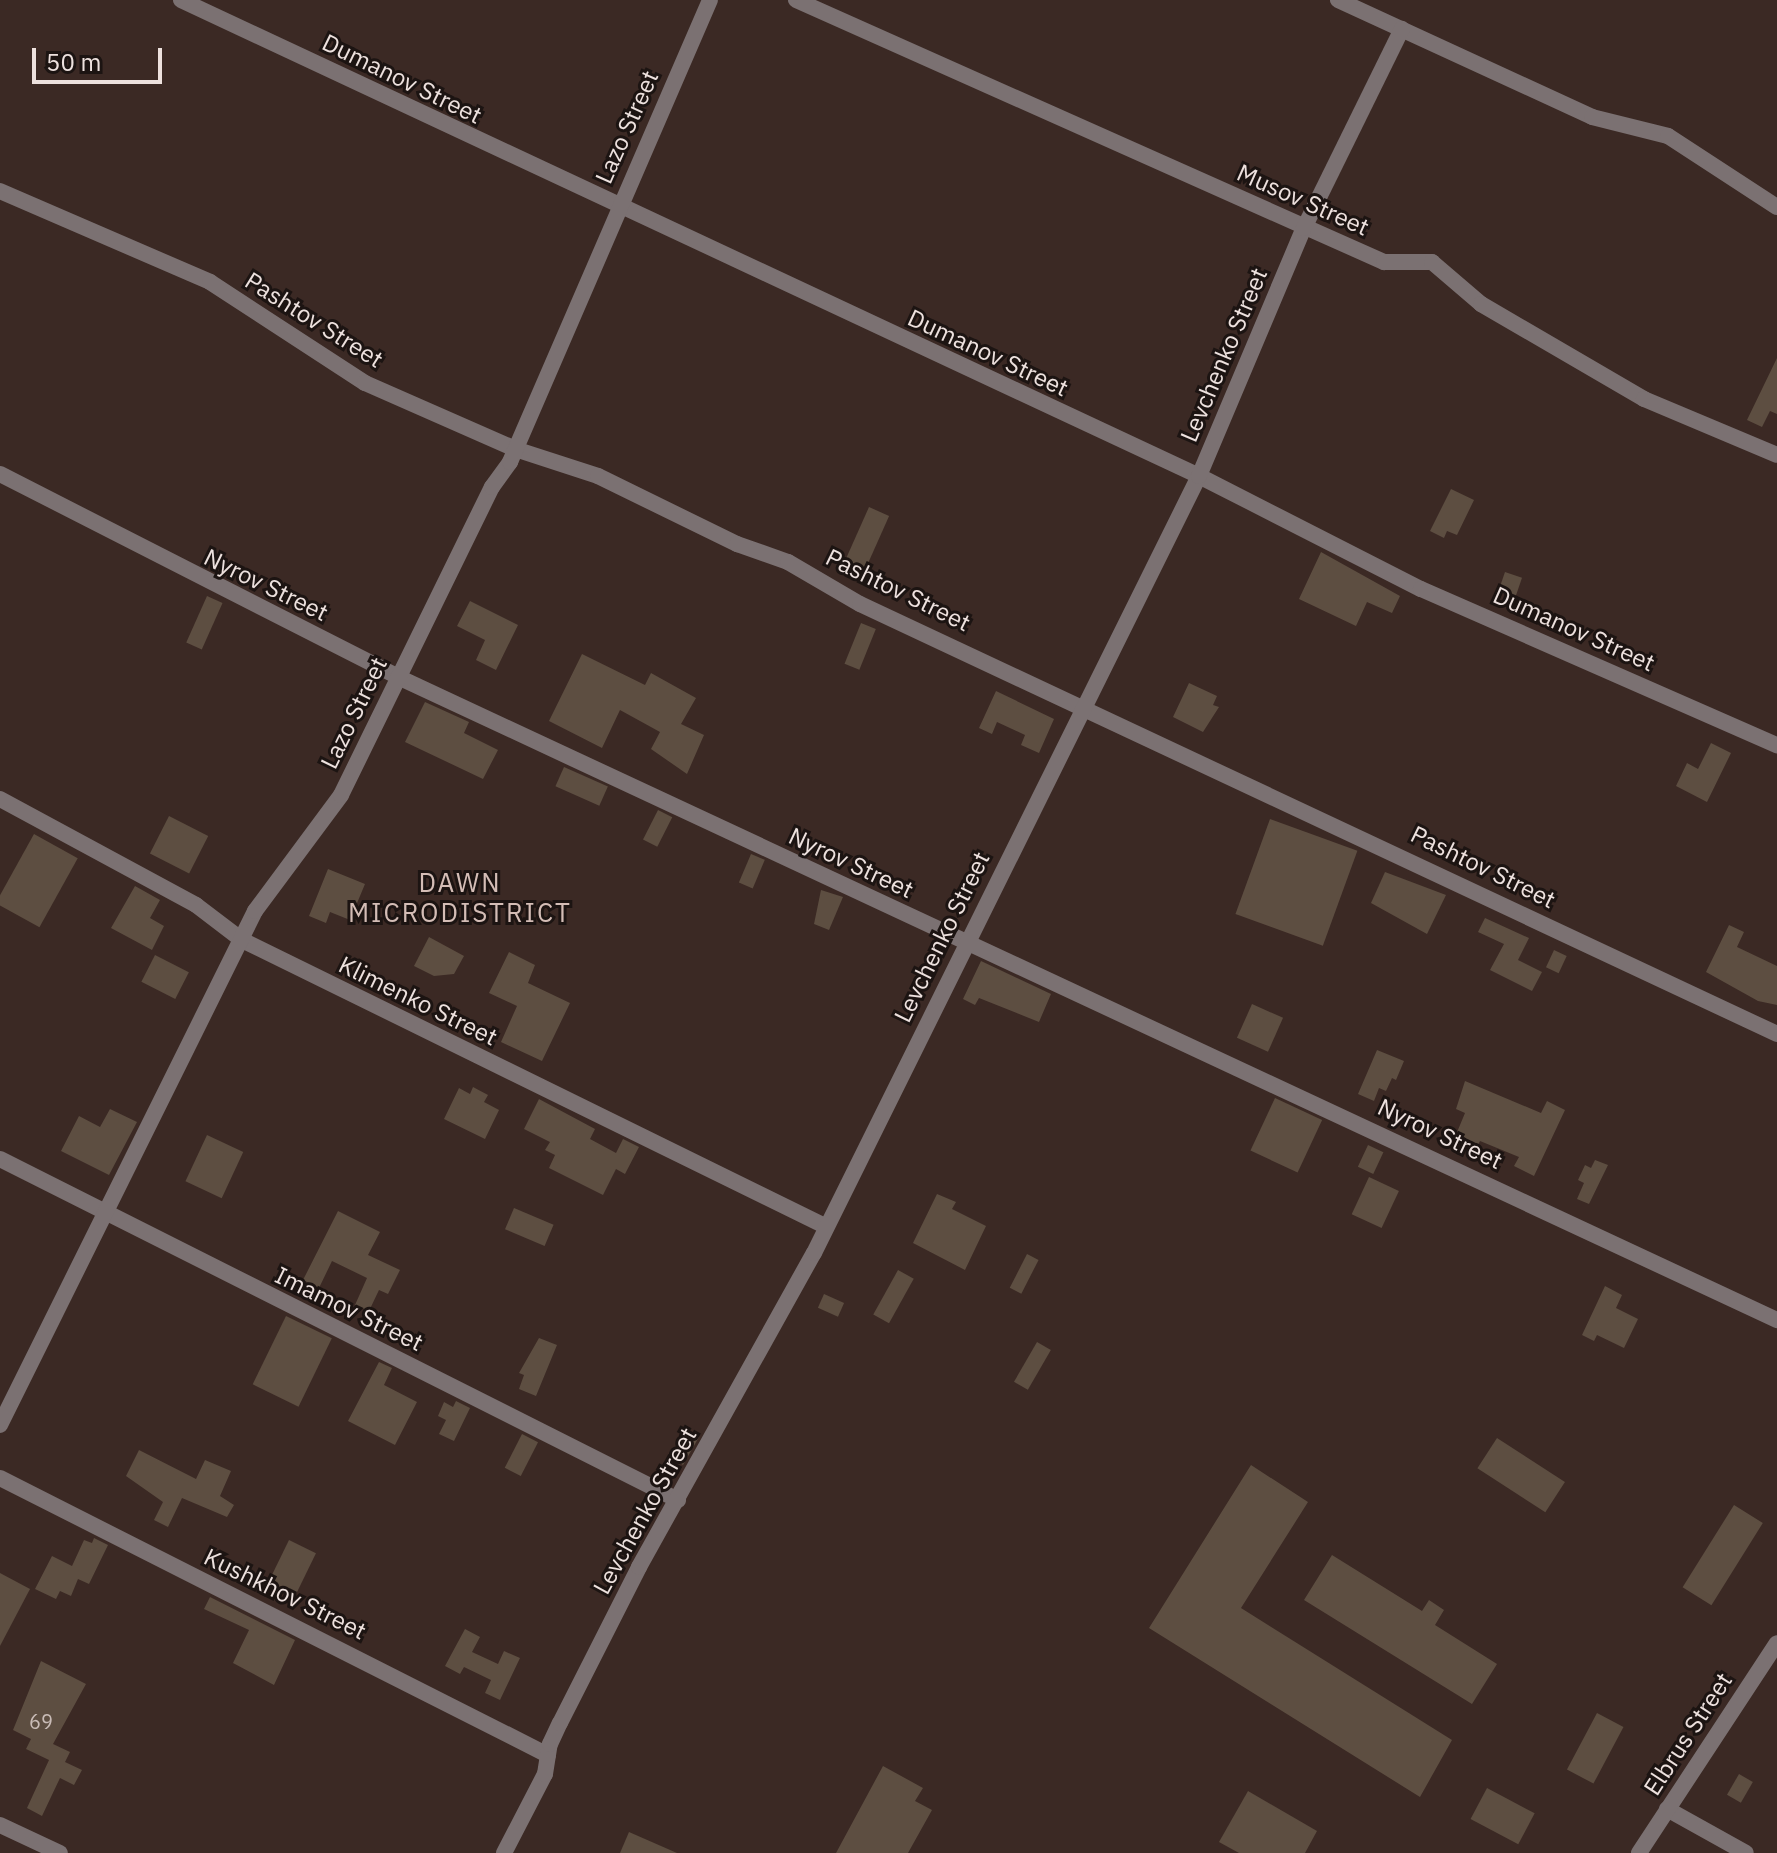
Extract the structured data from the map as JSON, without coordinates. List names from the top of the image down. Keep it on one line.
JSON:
{"streets":{"street":["Dumanov Street","Lazo Street","Musov Street","Pashtov Street","Levchenko Street","Nyrov Street","Klimenko Street","Imamov Street","Kushkhov Street","Elbrus Street"]},"crossings":[["Dumanov Street","Lazo Street"],["Dumanov Street","Levchenko Street"],["Lazo Street","Pashtov Street"],["Lazo Street","Nyrov Street"],["Lazo Street","Klimenko Street"],["Lazo Street","Imamov Street"],["Musov Street","Levchenko Street"],["Pashtov Street","Levchenko Street"],["Levchenko Street","Nyrov Street"],["Levchenko Street","Klimenko Street"],["Levchenko Street","Imamov Street"],["Levchenko Street","Kushkhov Street"]],"districts":["DAWN MICRODISTRICT"],"house_numbers":["69"],"scale_bar":"50 m"}
